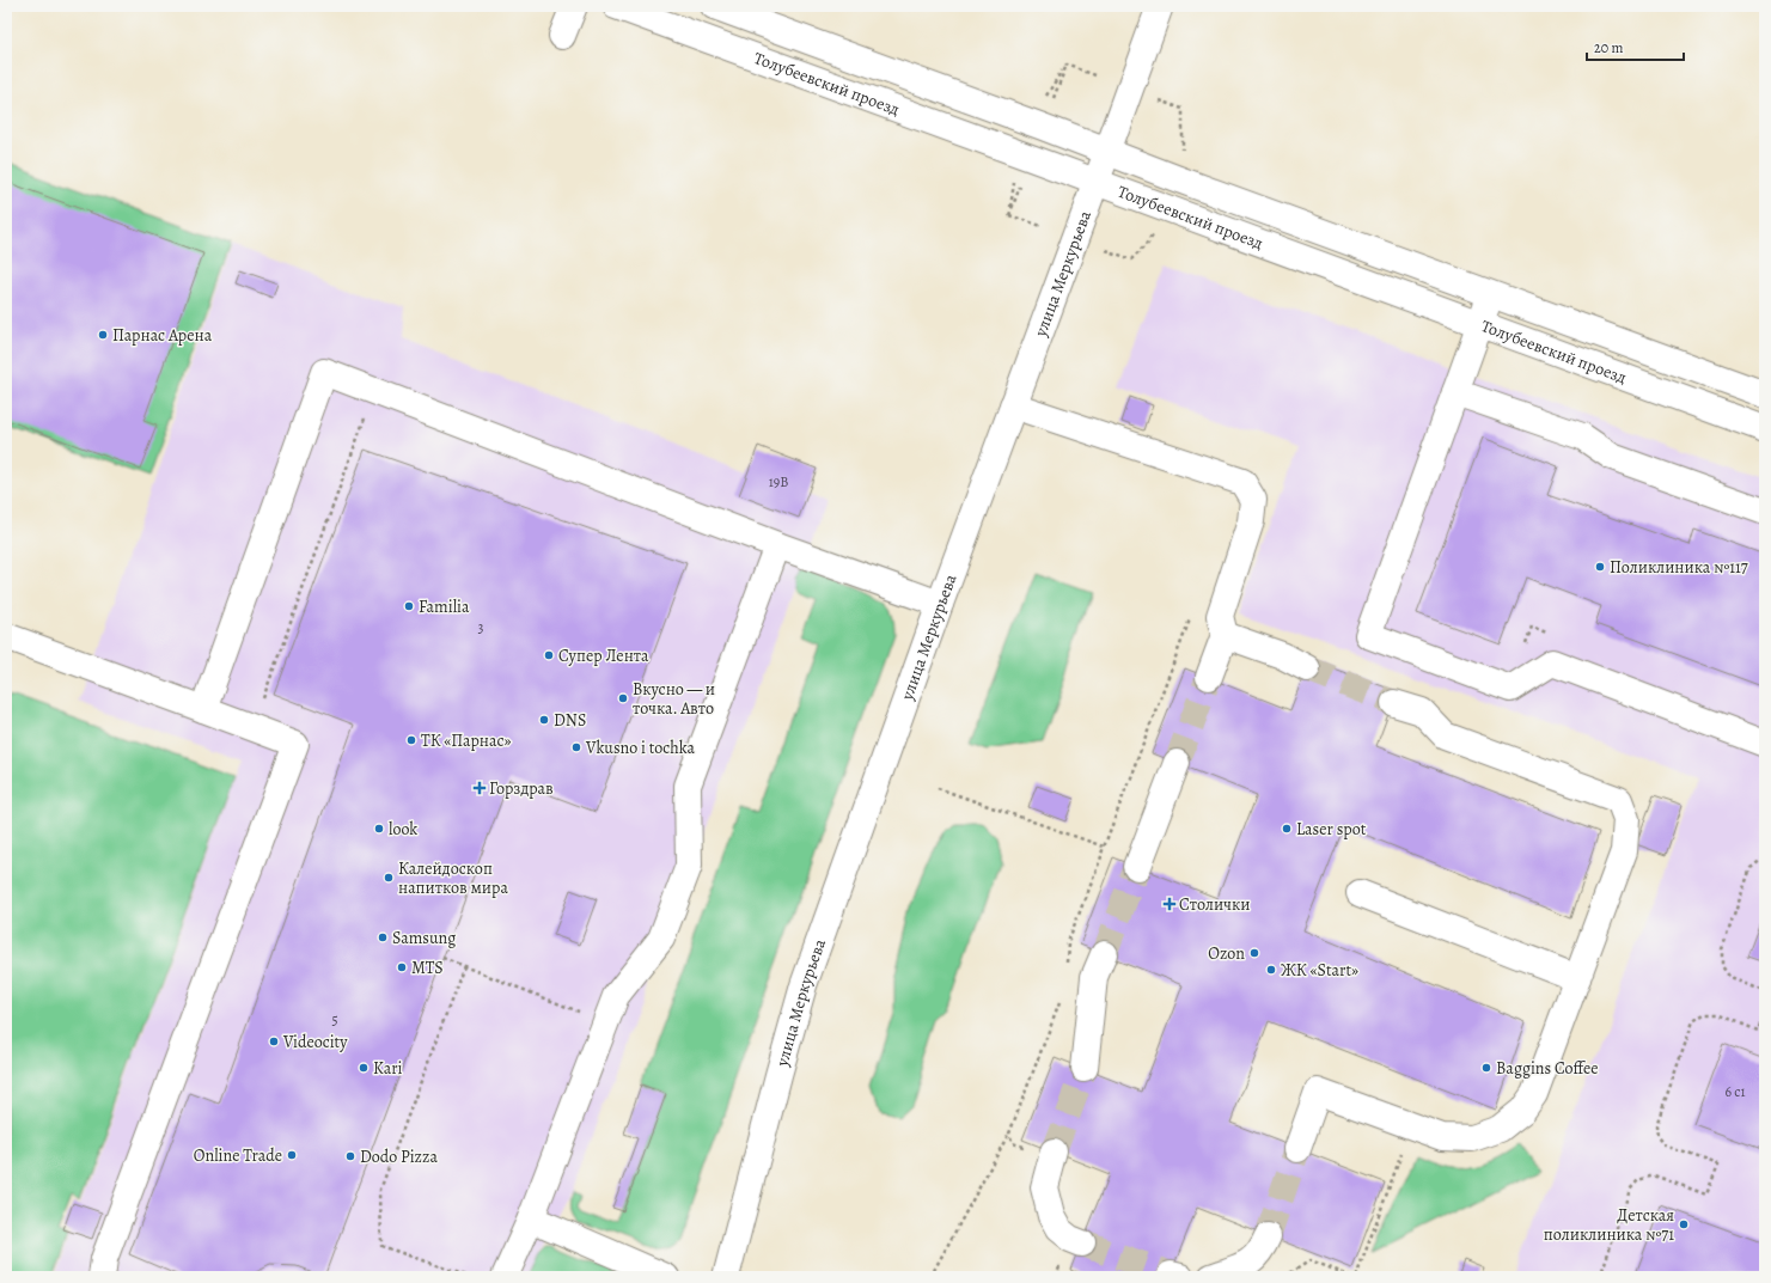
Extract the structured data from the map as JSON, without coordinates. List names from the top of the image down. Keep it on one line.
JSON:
{"streets":{"street":["Толубеевский проезд","улица Меркурьева"]},"crossings":[["Толубеевский проезд","улица Меркурьева"]],"places":{"other":["Парнас Арена","Поликлиника №117","Familia","Супер Лента","Вкусно — и точка. Авто","DNS","ТК «Парнас»","Vkusno i tochka","look","Laser spot","Калейдоскоп напитков мира","Samsung","Ozon","MTS","ЖК «Start»","Videocity","Kari","Baggins Coffee","Online Trade","Dodo Pizza","Детская поликлиника №71"],"health":["Горздрав","Столички"]},"house_numbers":["19В","3","5","6 с1"],"scale_bar":"20 m"}
